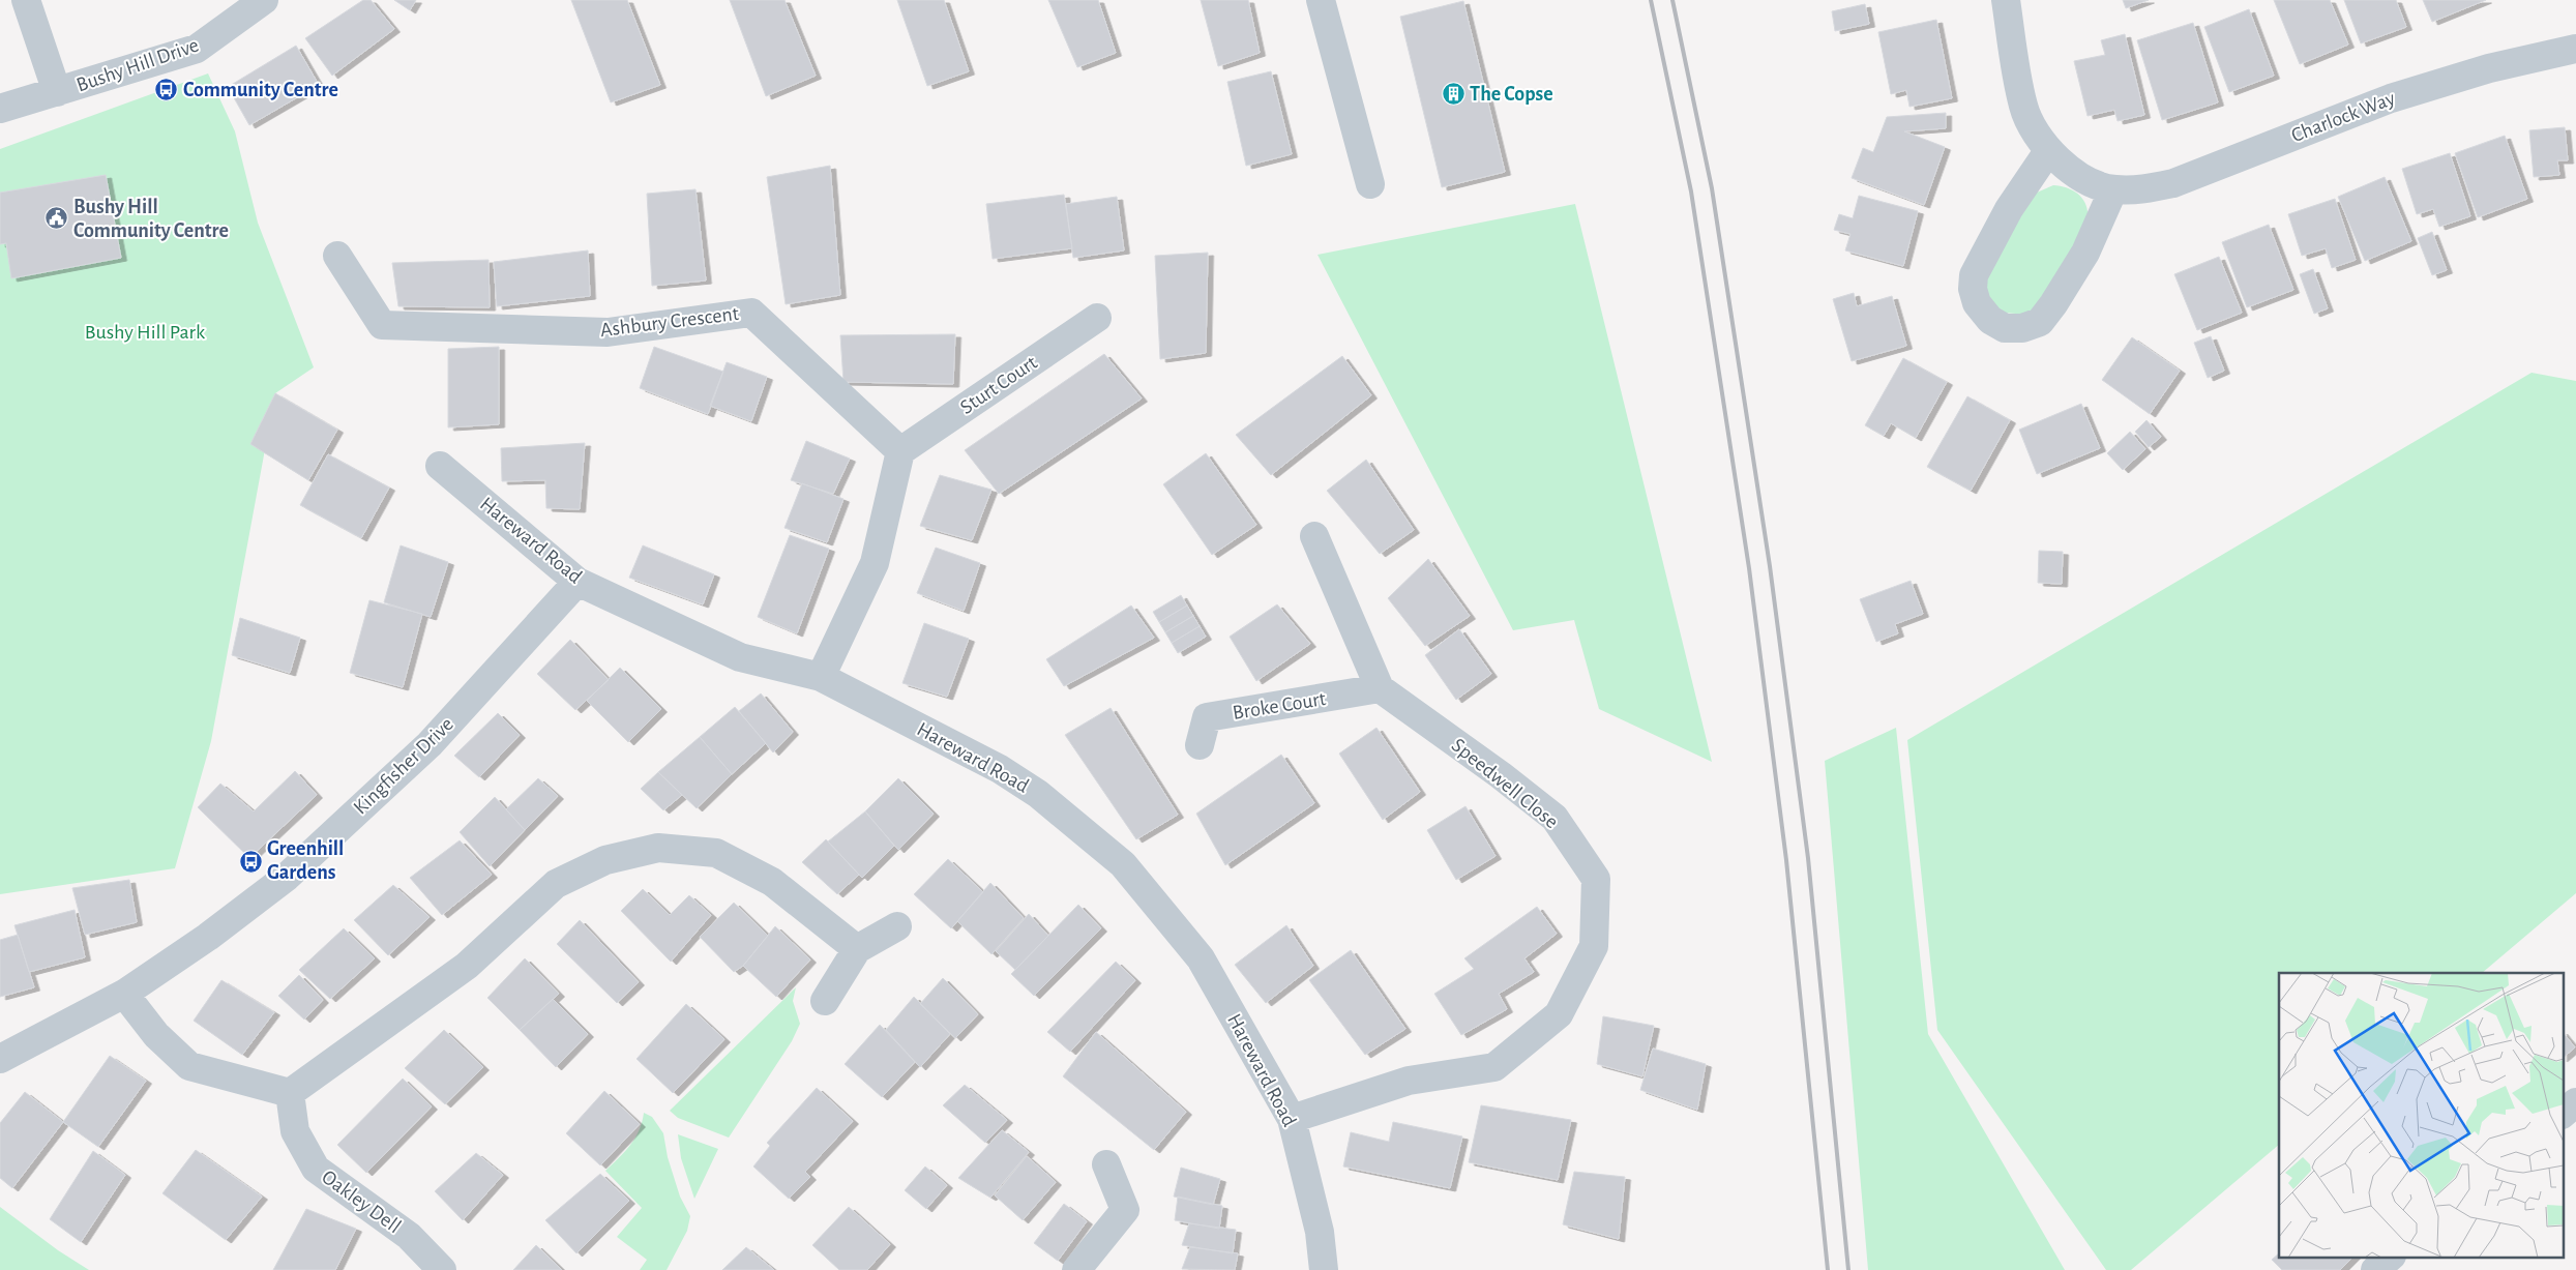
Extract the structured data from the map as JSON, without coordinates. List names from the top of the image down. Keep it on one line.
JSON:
{"streets":{"street":["Bushy Hill Drive","Charlock Way","Ashbury Crescent","Sturt Court","Hareward Road","Broke Court","Kingfisher Drive","Speedwell Close","Oakley Dell"]},"crossings":[["Ashbury Crescent","Sturt Court"],["Hareward Road","Kingfisher Drive"],["Hareward Road","Speedwell Close"],["Broke Court","Speedwell Close"]],"parks":["Bushy Hill Park"],"places":{"bus stop":["Community Centre","Greenhill Gardens"],"building":["The Copse"],"public building":["Bushy Hill Community Centre"]}}
